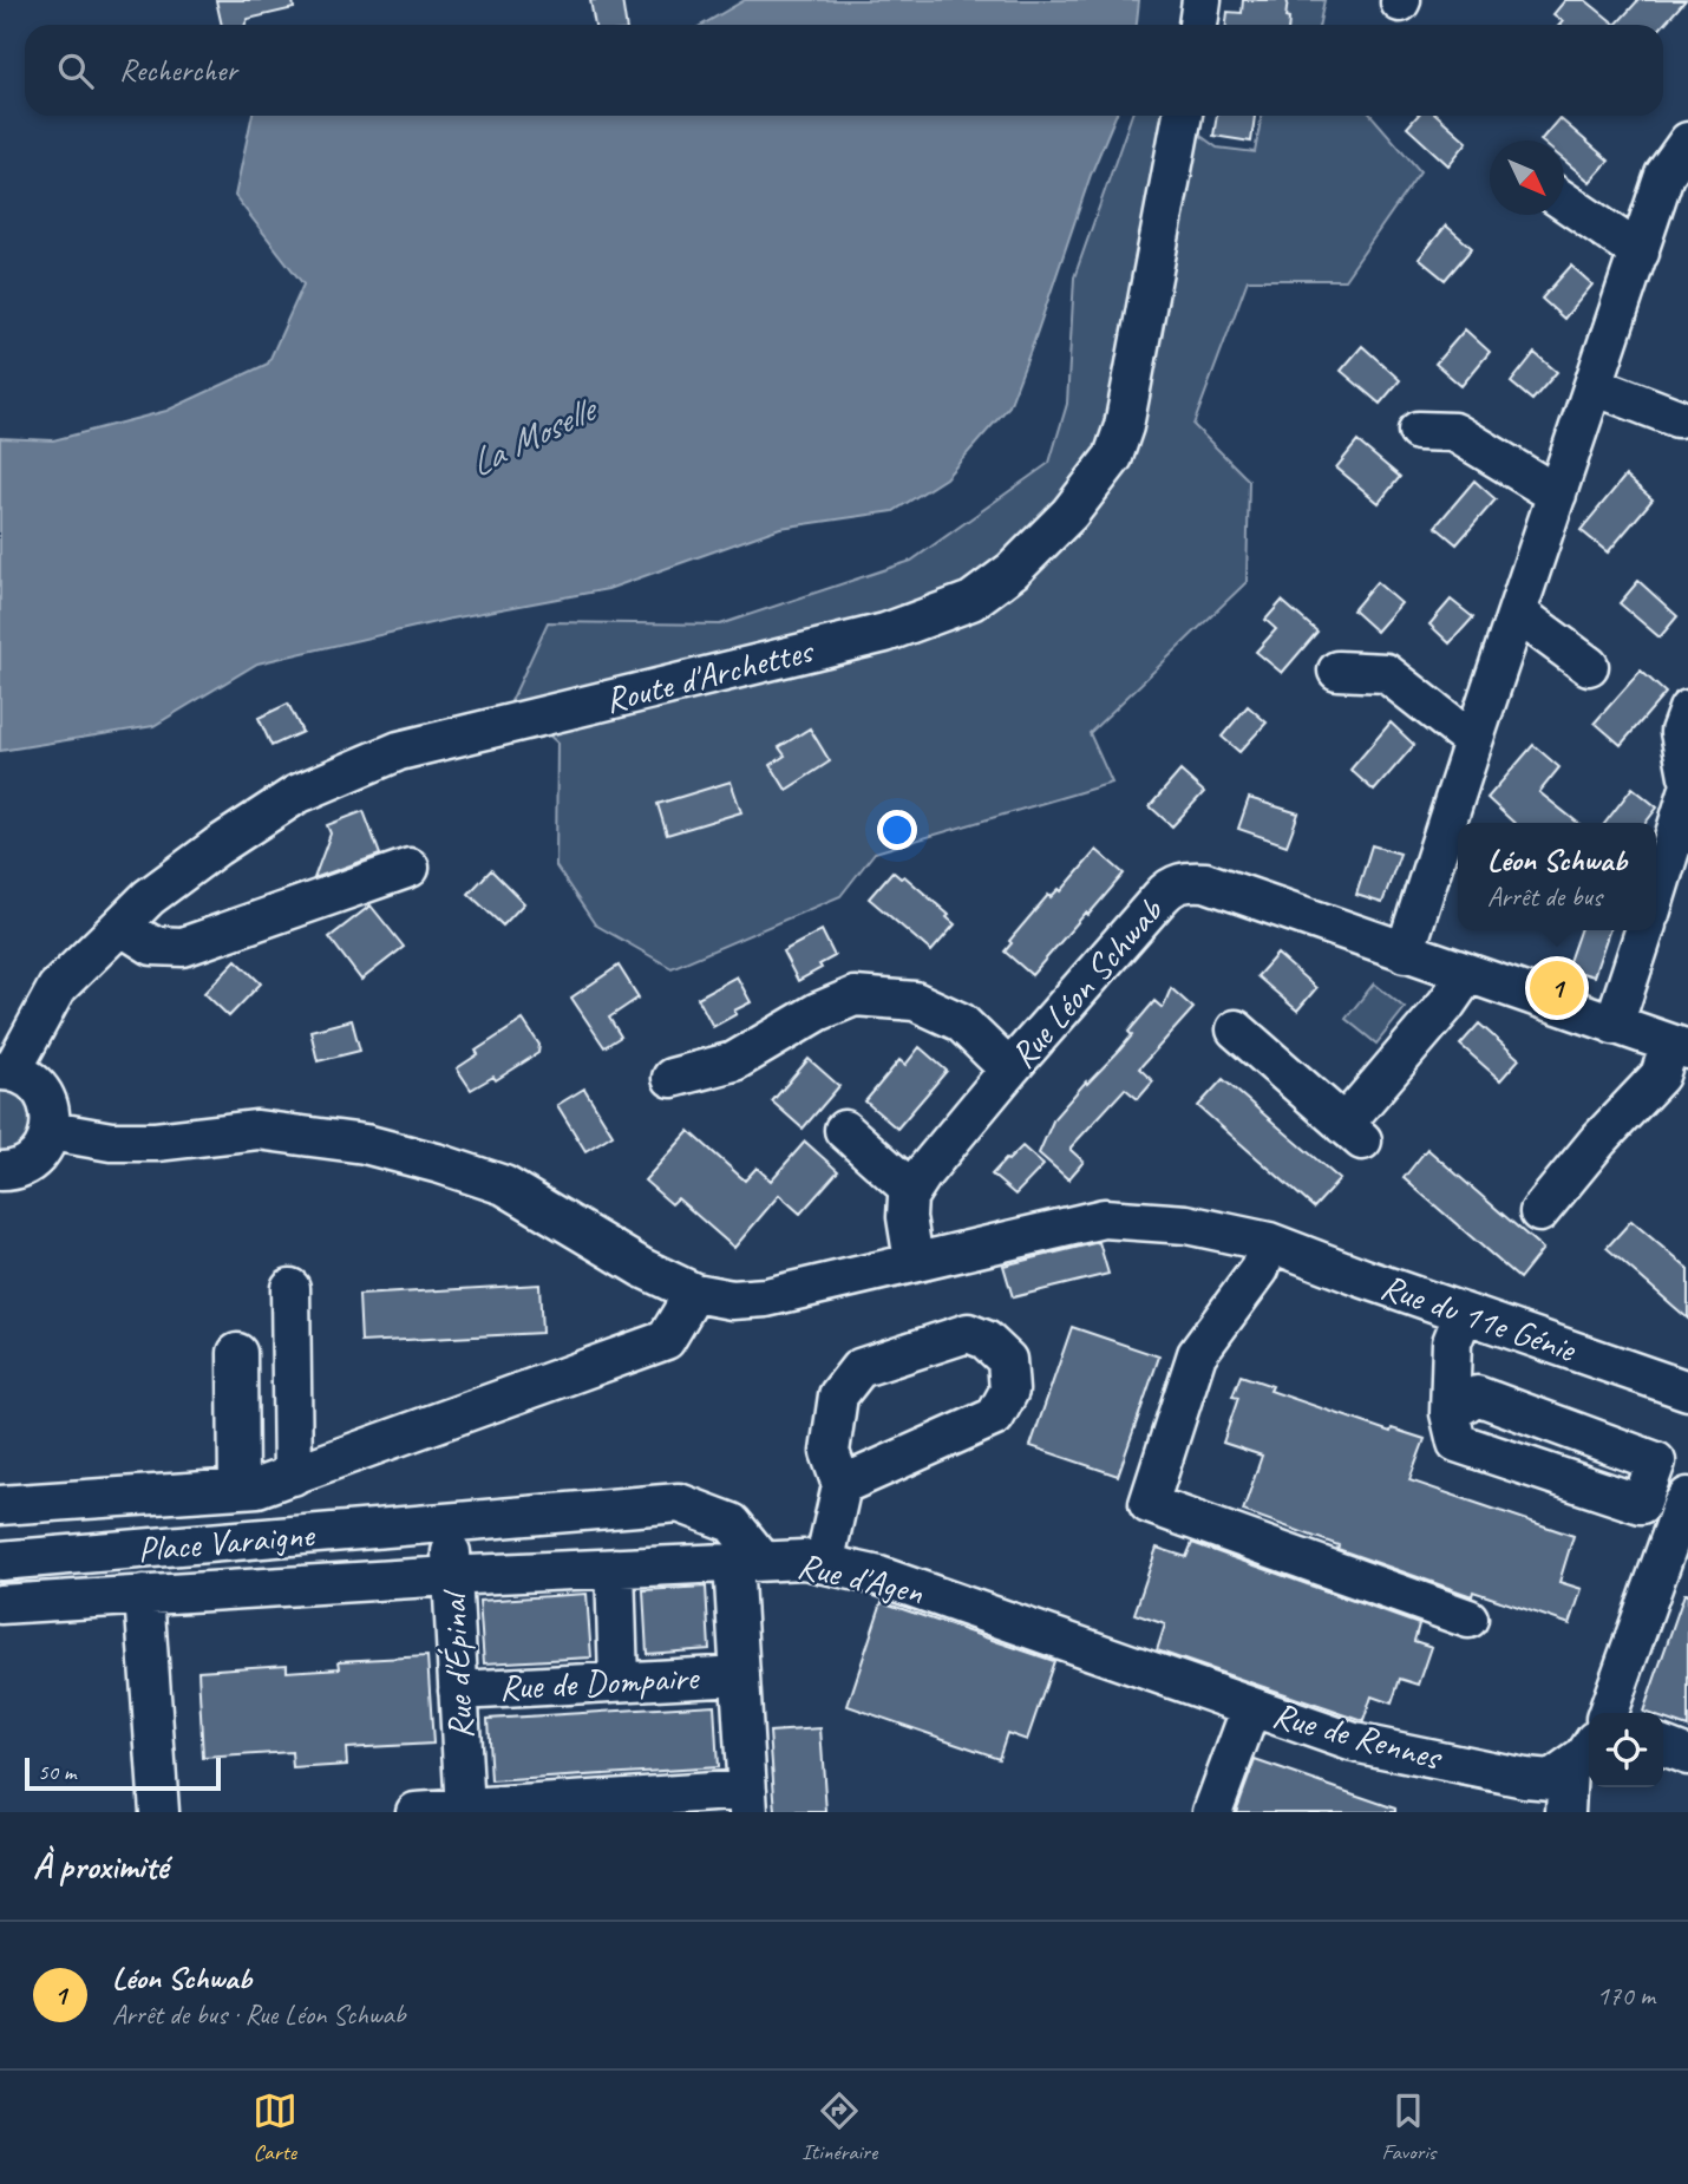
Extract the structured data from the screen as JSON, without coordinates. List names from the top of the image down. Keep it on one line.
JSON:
{"streets":{"street":["Route d'Archettes","Rue Léon Schwab","Rue du 11e Génie","Place Varaigne","Rue d'Agen","Rue d'Épinal","Rue de Dompaire","Rue de Rennes"]},"crossings":[["Place Varaigne","Rue d'Agen"],["Place Varaigne","Rue d'Épinal"],["Rue d'Agen","Rue d'Épinal"],["Rue d'Agen","Rue de Rennes"],["Rue d'Épinal","Rue de Dompaire"]],"water":["La Moselle"],"scale_bar":"50 m","north":"bottom right","page":{"search":"Rechercher","popup":["Léon Schwab","Arrêt de bus"],"pins":"1","scale":"50 m","heading":"À proximité","list":[{"mark":"1","name":"Léon Schwab","note":"Arrêt de bus · Rue Léon Schwab","value":"170 m"}],"nav":["Carte","Itinéraire","Favoris"]}}
